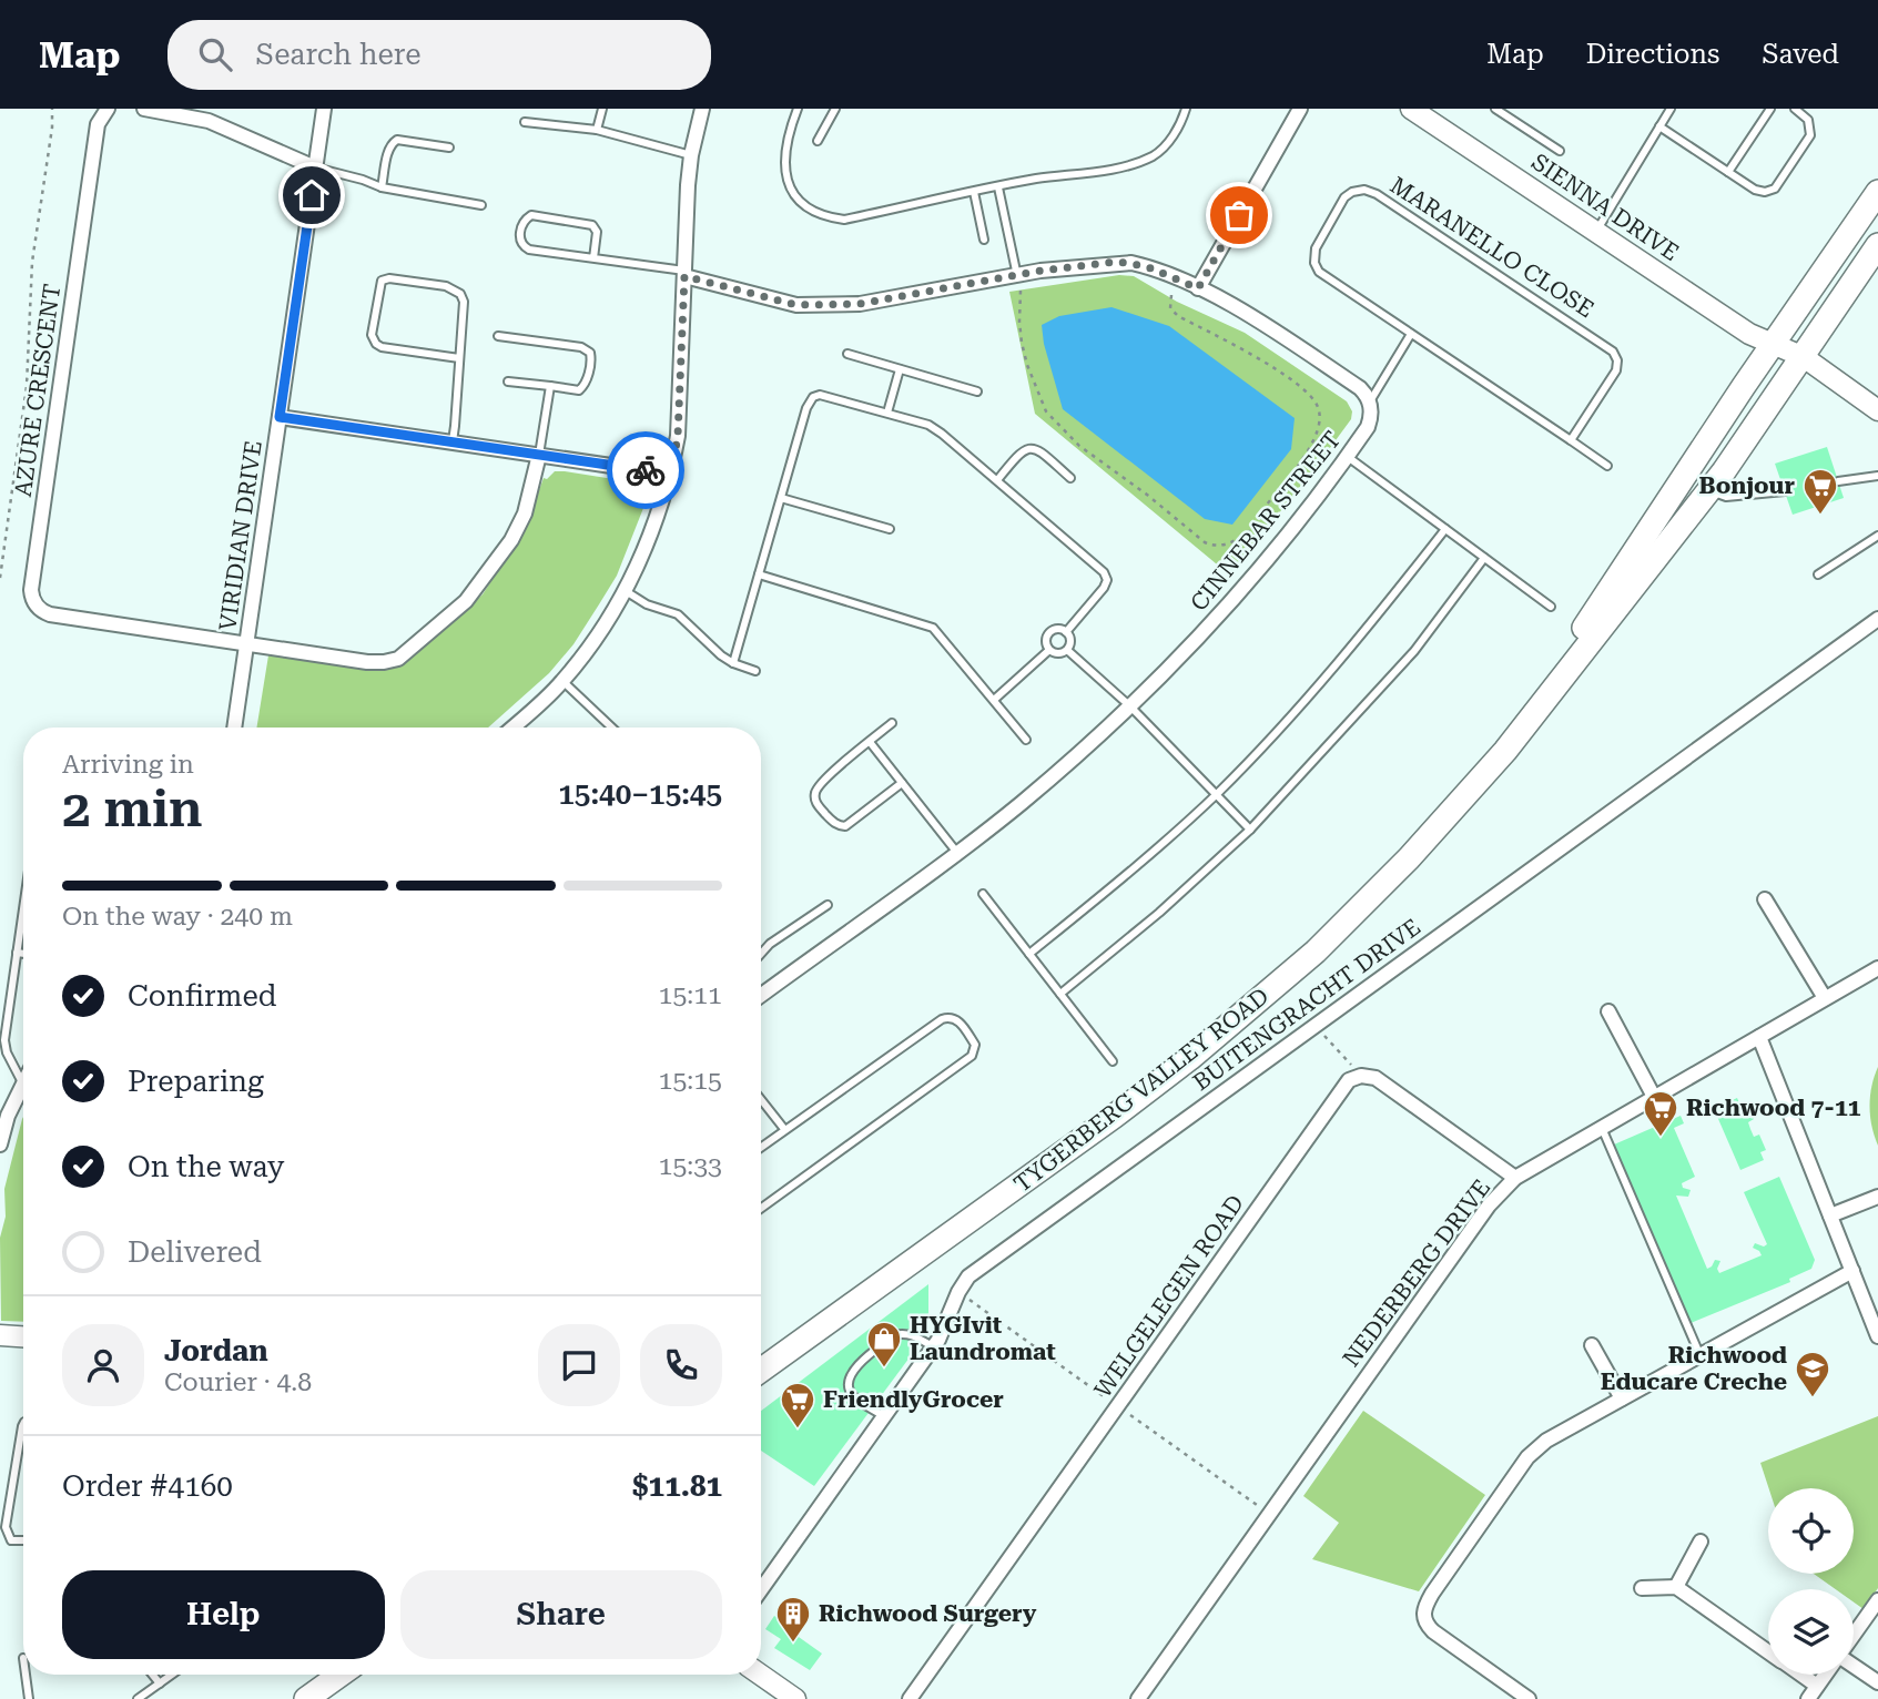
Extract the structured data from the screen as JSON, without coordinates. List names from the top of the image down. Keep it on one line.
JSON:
{"streets":{"main road":["TYGERBERG VALLEY ROAD"],"street":["SIENNA DRIVE","AZURE CRESCENT","CINNEBAR STREET","VIRIDIAN DRIVE","BUITENGRACHT DRIVE","NEDERBERG DRIVE","WELGELEGEN ROAD"],"lane":["MARANELLO CLOSE"]},"crossings":[["SIENNA DRIVE","TYGERBERG VALLEY ROAD"],["AZURE CRESCENT","VIRIDIAN DRIVE"]],"places":{"supermarket":["Bonjour","Richwood 7-11","FriendlyGrocer"],"shop":["HYGIvit Laundromat"],"school or university":["Richwood Educare Creche"],"building":["Richwood Surgery"]},"page":{"header":"Map","search":"Search here","nav":["Map","Directions","Saved"],"heading":["2 min","Arriving in","15:40–15:45"],"panel":["Jordan","Courier · 4.8","Order #4160","$11.81"],"bar":"On the way · 240 m","list":[["Confirmed","15:11"],["Preparing","15:15"],["On the way","15:33"],"Delivered"],"buttons":["Help","Share"]}}
